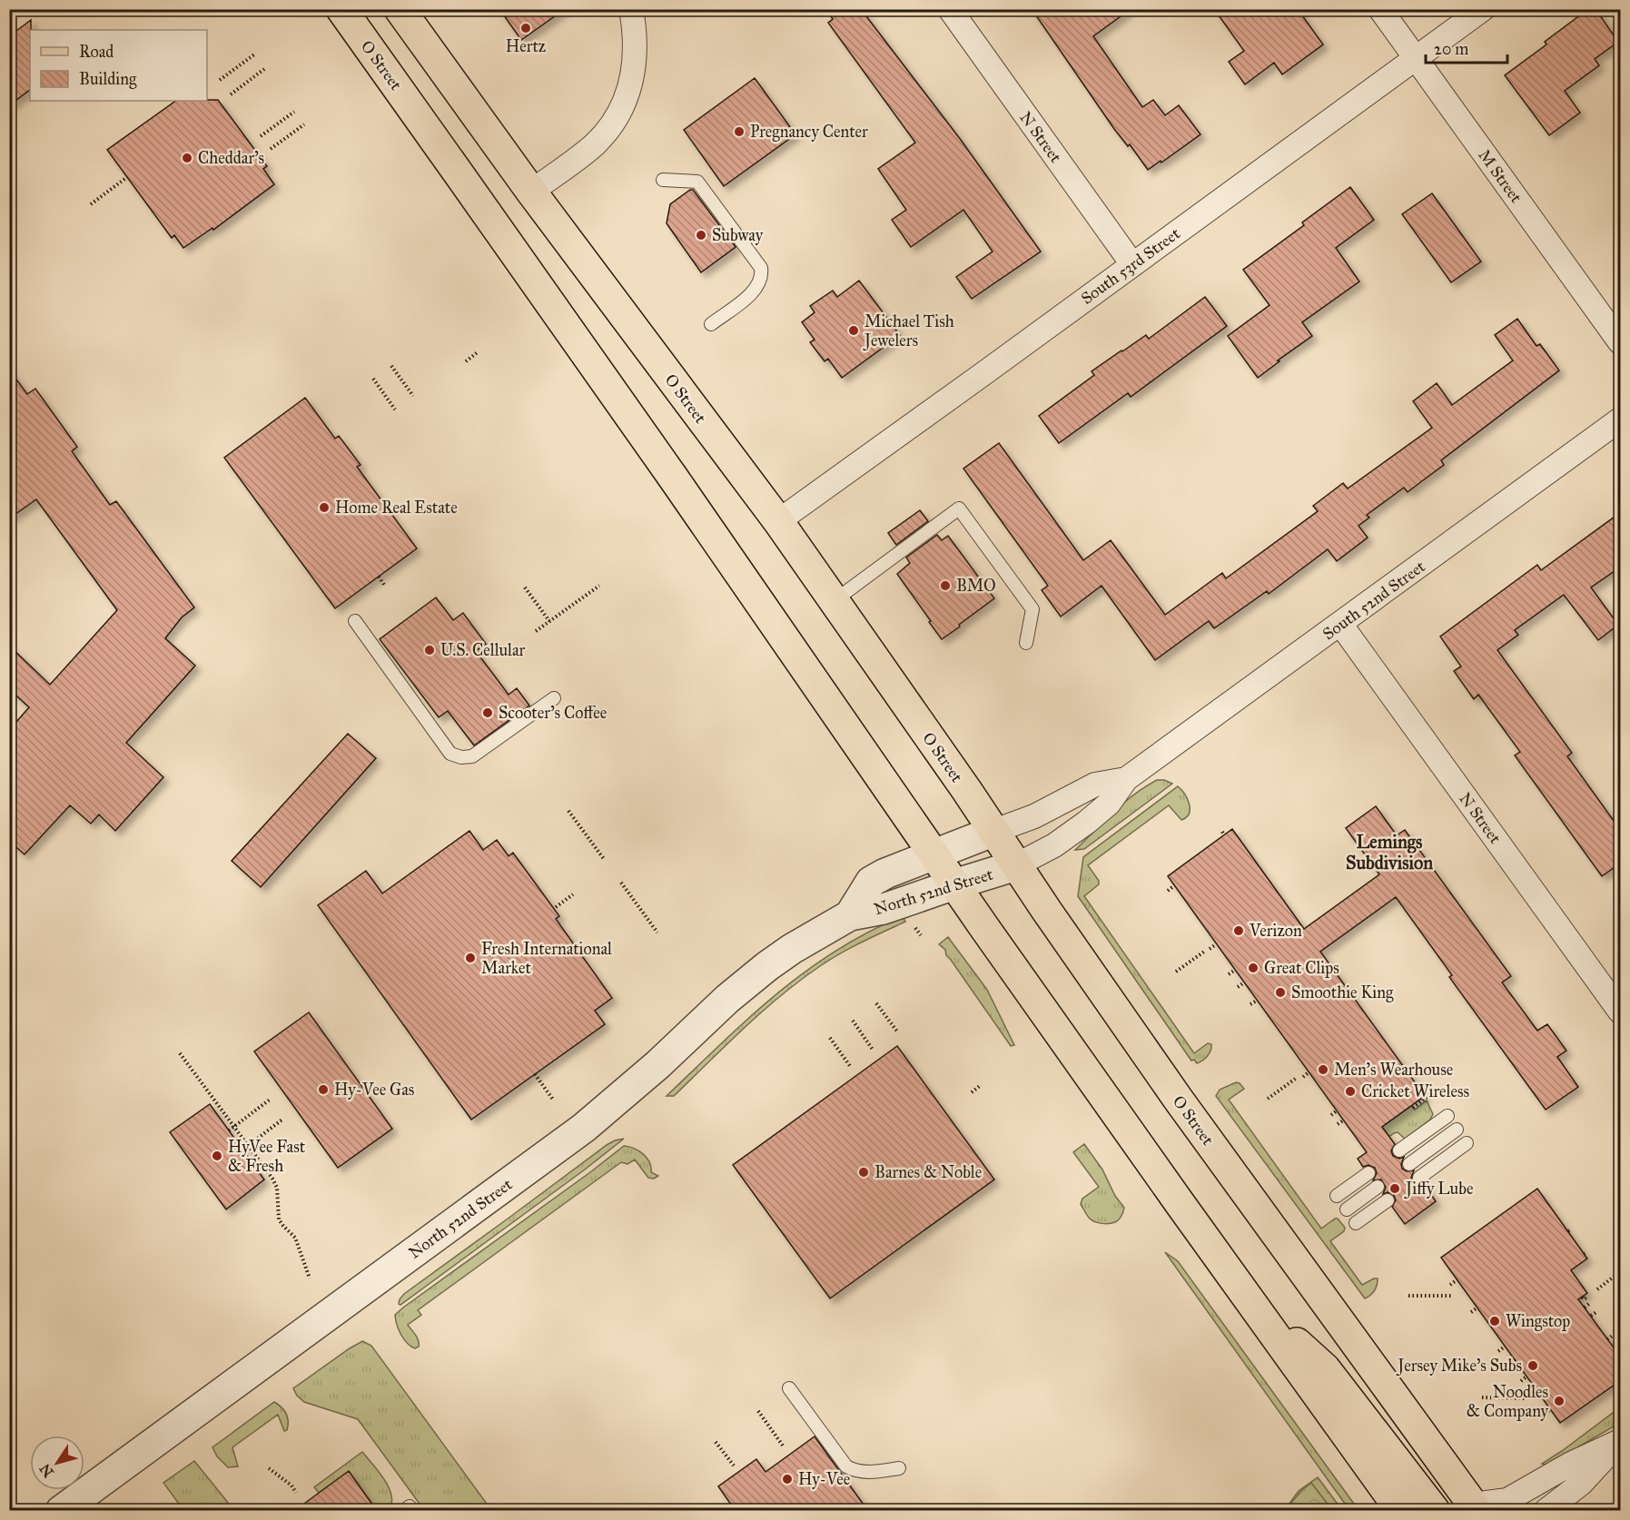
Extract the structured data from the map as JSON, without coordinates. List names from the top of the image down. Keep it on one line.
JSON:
{"streets":{"main road":["O Street"],"street":["N Street","M Street","South 53rd Street","South 52nd Street","North 52nd Street"]},"crossings":[["O Street","South 53rd Street"],["O Street","South 52nd Street"],["O Street","North 52nd Street"],["N Street","South 53rd Street"],["N Street","South 52nd Street"],["M Street","South 53rd Street"],["South 52nd Street","North 52nd Street"]],"districts":["Lemings Subdivision"],"places":["Hertz","Pregnancy Center","Cheddar's","Subway","Michael Tish Jewelers","Home Real Estate","BMO","U.S. Cellular","Scooter's Coffee","Verizon","Fresh International Market","Great Clips","Smoothie King","Men's Wearhouse","Hy-Vee Gas","Cricket Wireless","HyVee Fast & Fresh","Barnes & Noble","Jiffy Lube","Wingstop","Jersey Mike's Subs","Noodles & Company","Hy-Vee"],"legend":["Road","Building"],"scale_bar":"20 m","north":"bottom left"}
